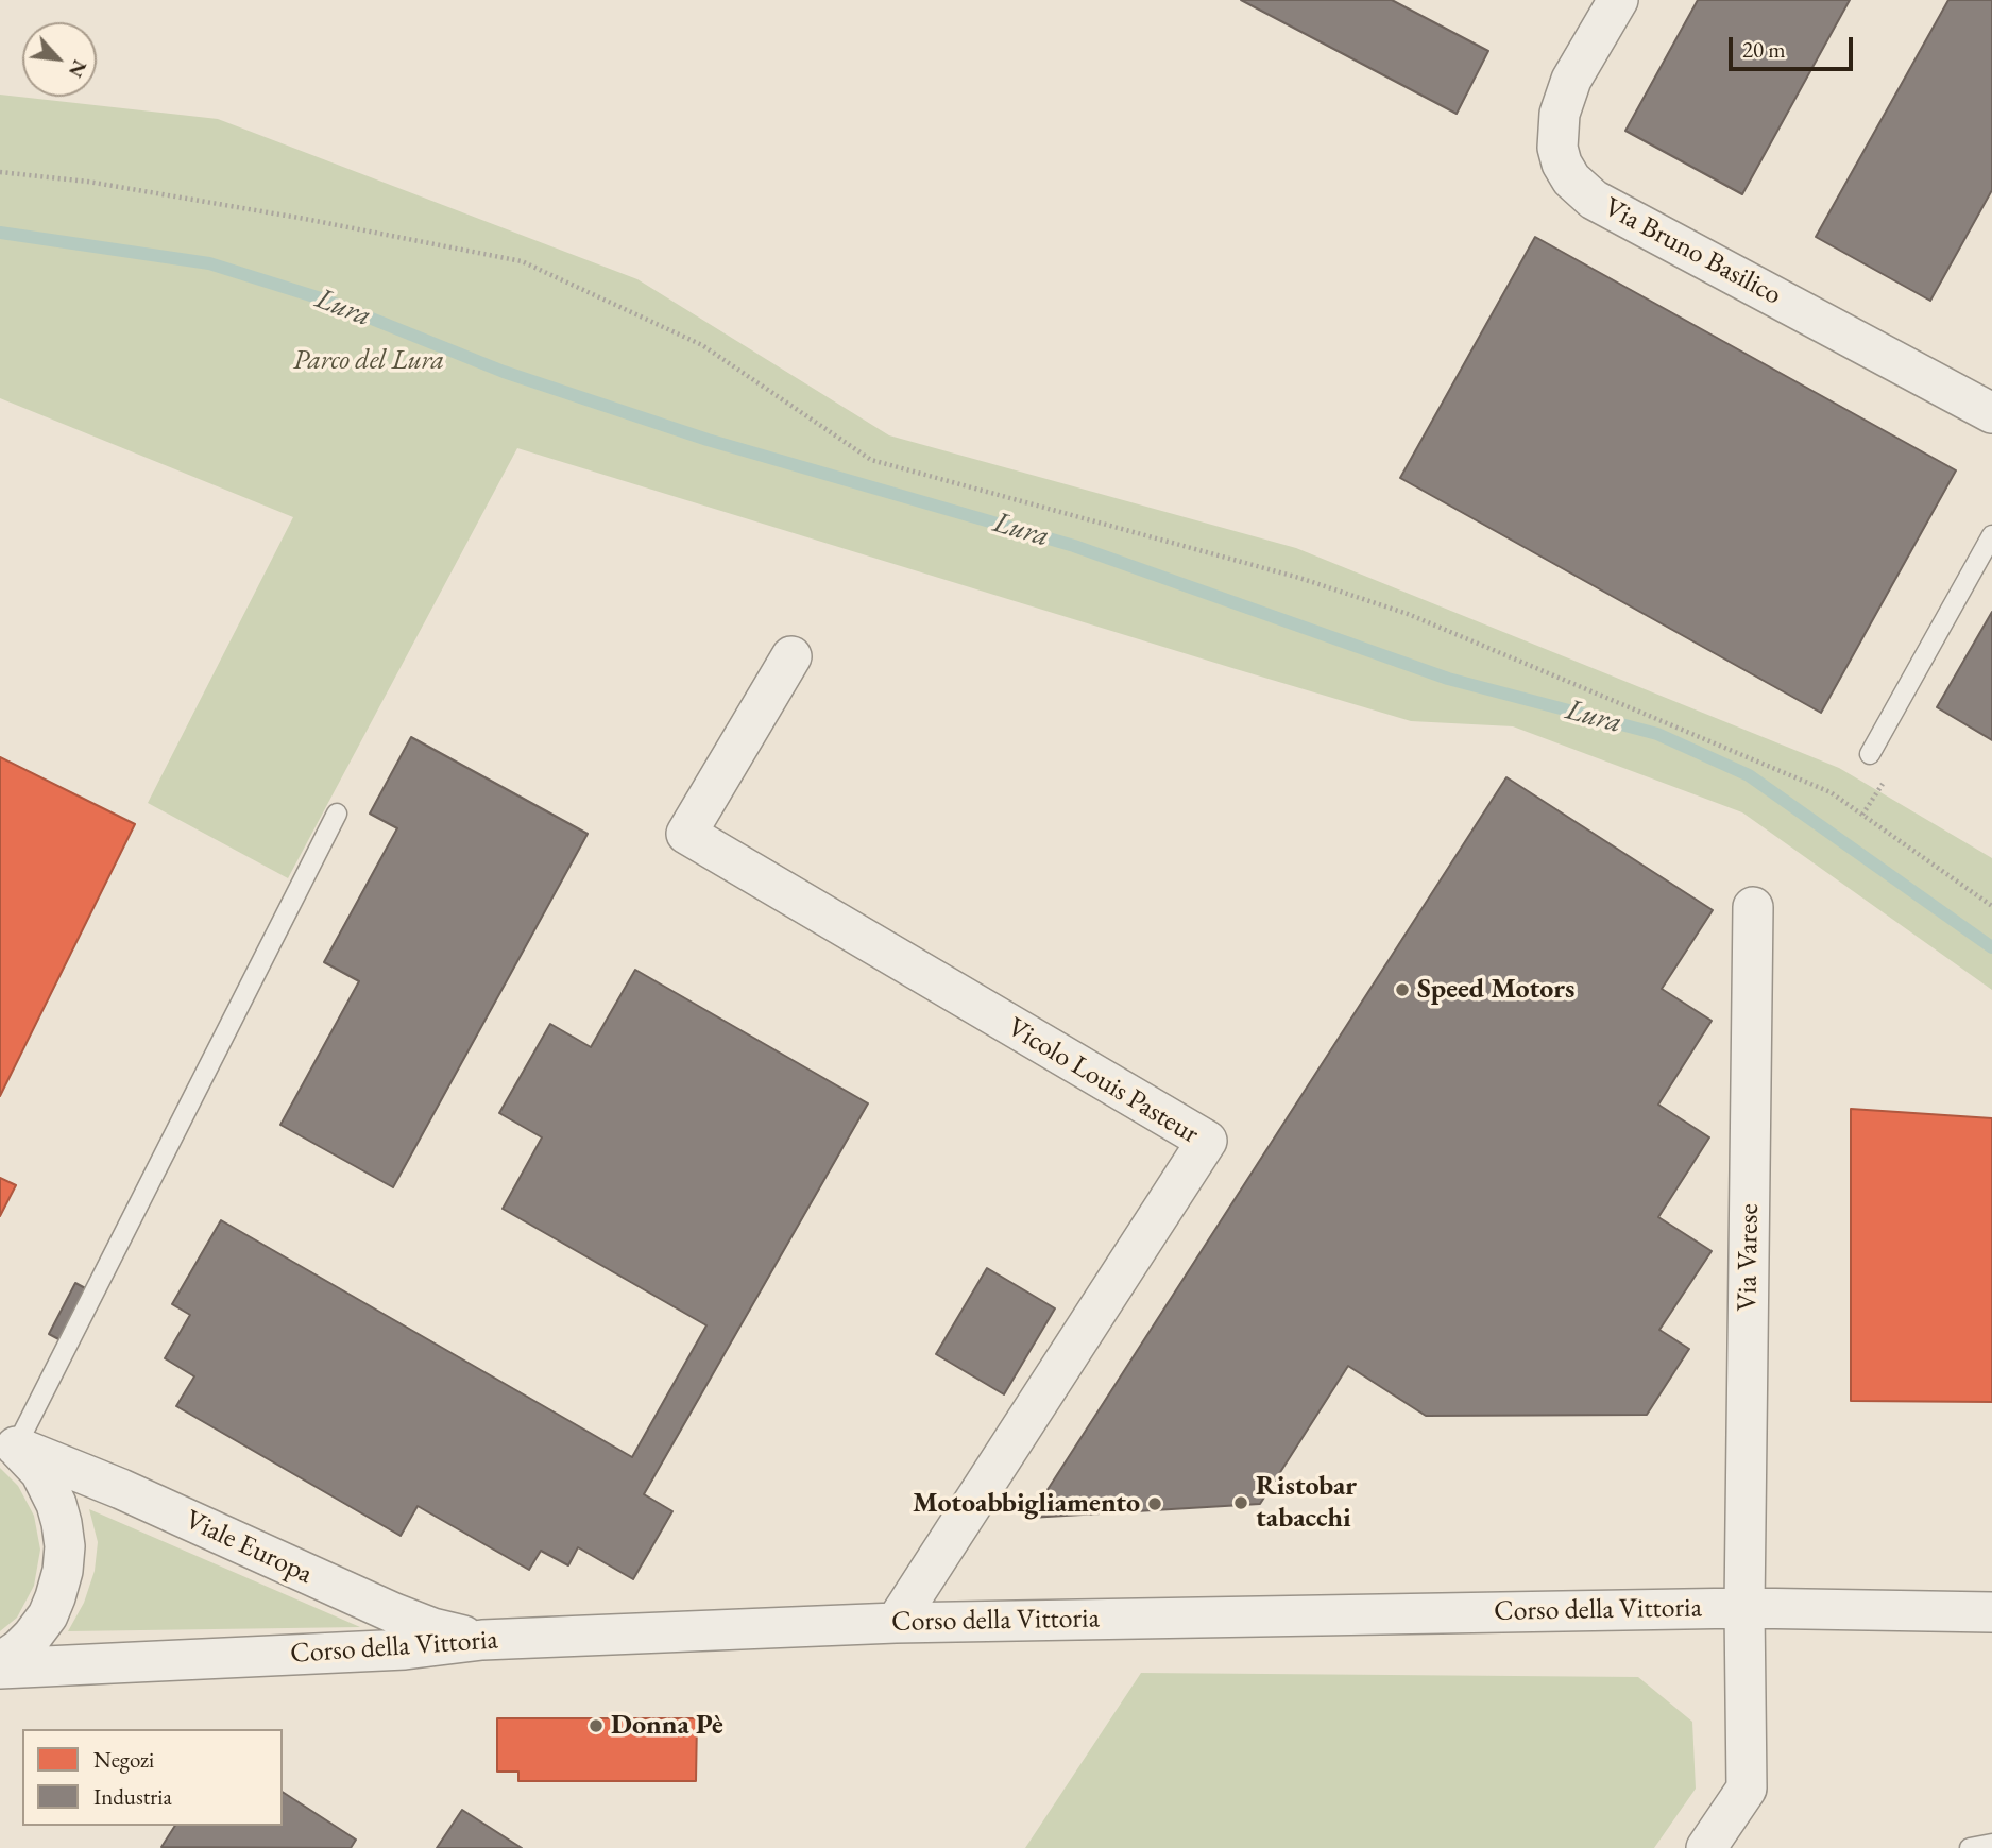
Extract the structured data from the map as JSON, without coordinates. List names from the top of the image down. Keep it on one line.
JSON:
{"streets":{"street":["Via Bruno Basilico","Vicolo Louis Pasteur","Via Varese","Viale Europa","Corso della Vittoria"]},"crossings":[["Vicolo Louis Pasteur","Corso della Vittoria"],["Via Varese","Corso della Vittoria"],["Viale Europa","Corso della Vittoria"]],"water":["Lura"],"parks":["Parco del Lura"],"places":["Speed Motors","Ristobar tabacchi","Motoabbigliamento","Donna Pè"],"legend":["Negozi","Industria"],"scale_bar":"20 m","north":"bottom right"}
